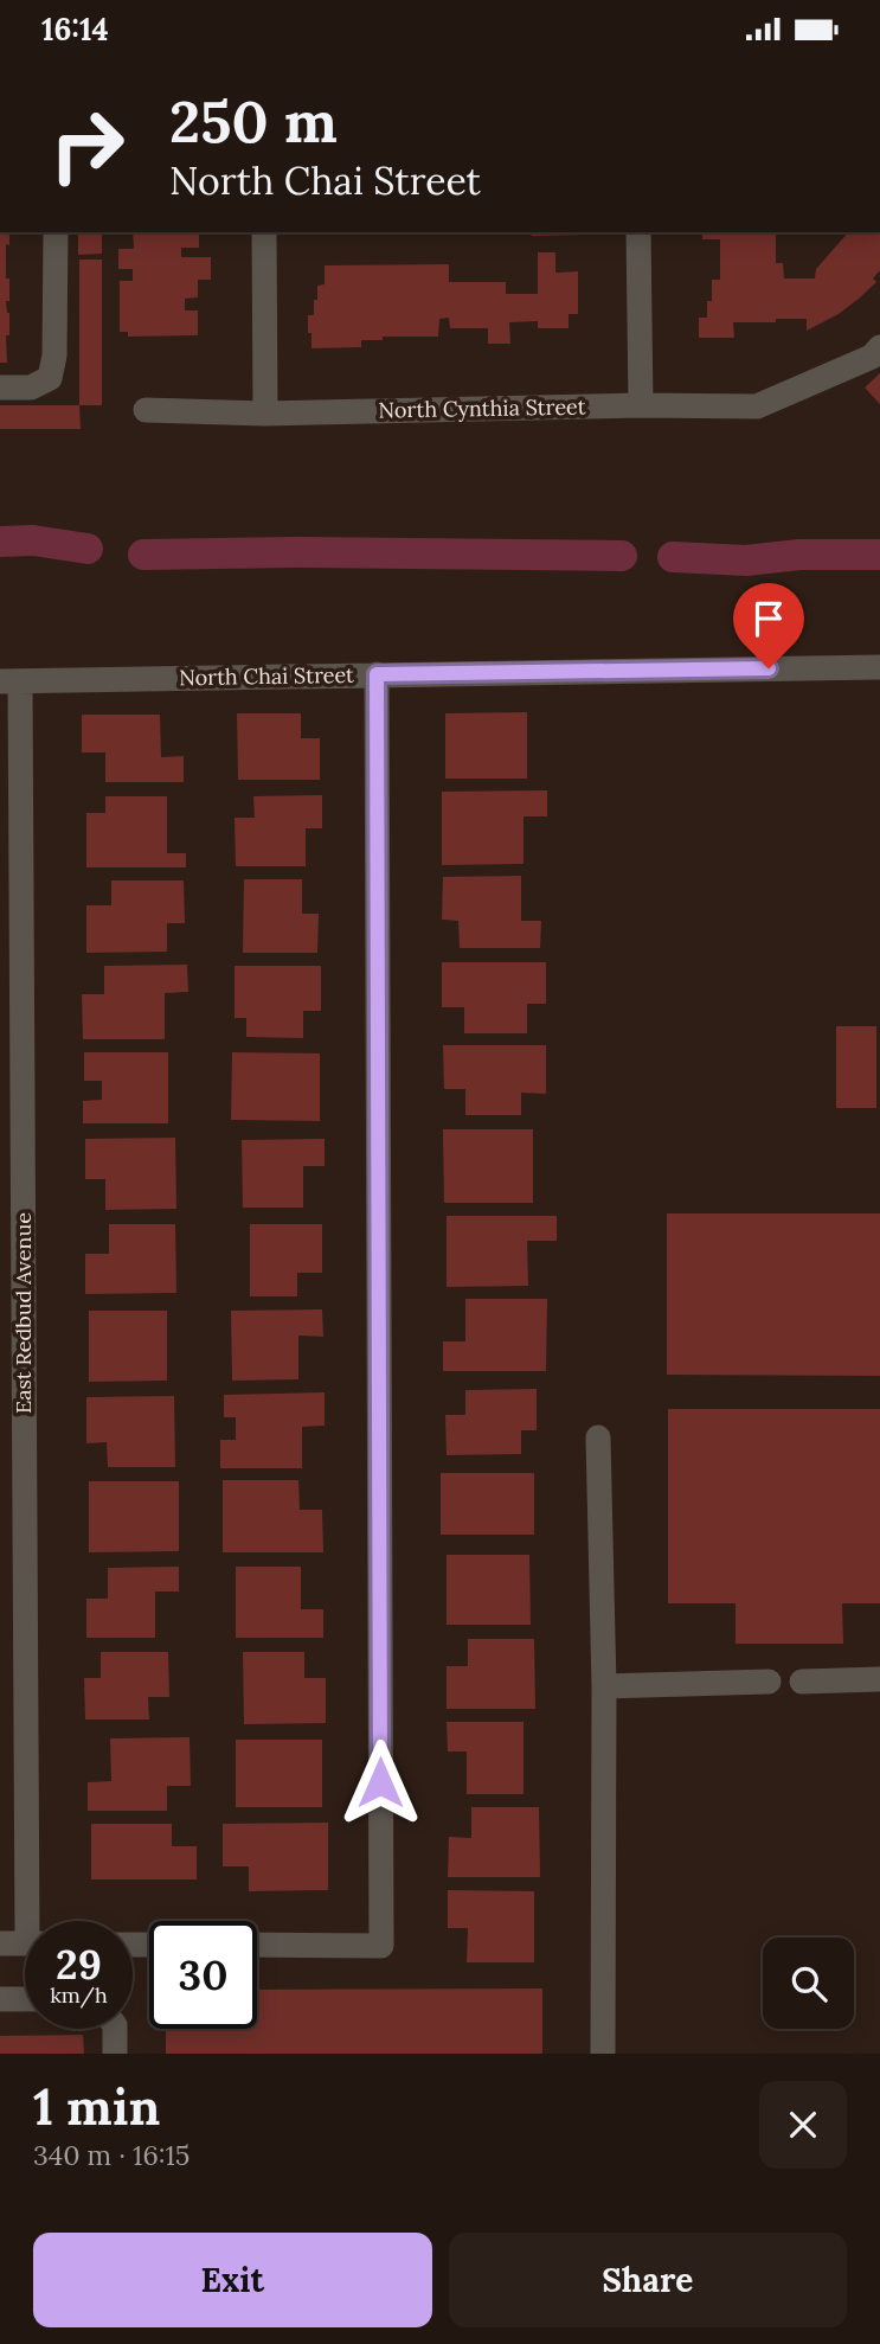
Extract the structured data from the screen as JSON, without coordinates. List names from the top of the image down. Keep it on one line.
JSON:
{"streets":{"street":["North Cynthia Street","North Chai Street","East Redbud Avenue"]},"crossings":[["North Chai Street","East Redbud Avenue"]],"page":{"status":"16:14","turn":["250 m","North Chai Street"],"speed":"29 km/h","limit":"30","heading":["1 min","340 m · 16:15"],"buttons":["Exit","Share"]}}
